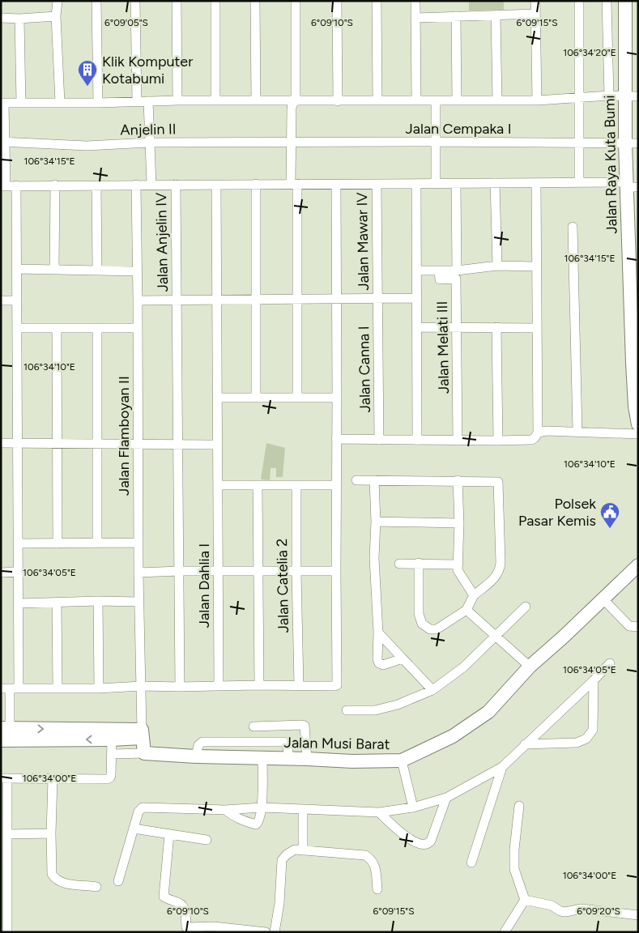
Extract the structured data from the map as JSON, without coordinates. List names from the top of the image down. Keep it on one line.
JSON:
{"streets":{"street":["Jalan Cempaka I","Anjelin II","Jalan Raya Kuta Bumi","Jalan Mawar IV","Jalan Anjelin IV","Jalan Melati III","Jalan Canna I","Jalan Flamboyan II","Jalan Dahlia I","Jalan Catelia 2","Jalan Musi Barat"]},"crossings":[["Jalan Cempaka I","Anjelin II"],["Jalan Cempaka I","Jalan Raya Kuta Bumi"],["Jalan Mawar IV","Jalan Canna I"]],"places":{"building":["Klik Komputer Kotabumi"],"public building":["Polsek Pasar Kemis"]},"coordinates":["6°09'05\"S","6°09'10\"S","6°09'15\"S","106°34'20\"E","106°34'15\"E","106°34'10\"E","106°34'05\"E","106°34'00\"E","6°09'20\"S"]}
